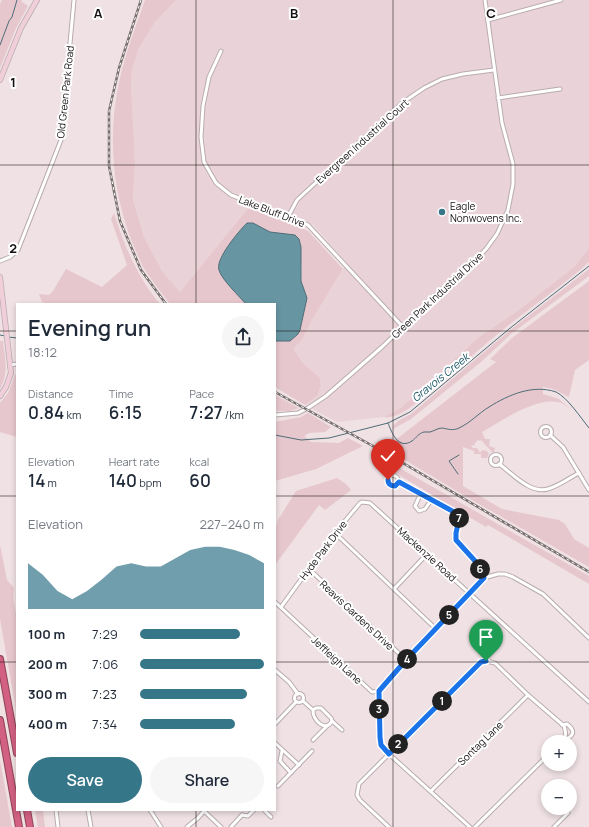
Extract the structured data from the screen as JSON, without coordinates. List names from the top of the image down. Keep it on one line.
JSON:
{"streets":{"street":["Old Green Park Road","Evergreen Industrial Court","Lake Bluff Drive","Green Park Industrial Drive","Hyde Park Drive","Mackenzie Road","Reavis Gardens Drive","Jeffleigh Lane","Sontag Lane"]},"crossings":[["Evergreen Industrial Court","Lake Bluff Drive"],["Evergreen Industrial Court","Green Park Industrial Drive"],["Lake Bluff Drive","Green Park Industrial Drive"],["Hyde Park Drive","Mackenzie Road"],["Hyde Park Drive","Reavis Gardens Drive"],["Hyde Park Drive","Jeffleigh Lane"]],"water":["Gravois Creek"],"places":["Eagle Nonwovens Inc."],"page":{"heading":["Evening run","18:12"],"stats":[["Distance","0.84 km"],["Time","6:15"],["Pace","7:27 /km"],["Elevation","14 m"],["Heart rate","140 bpm"],["kcal","60"]],"chart":["Elevation","227–240 m"],"pins":["7","6","5","4","1","3","2"],"list":[{"name":"100 m","note":"7:29"},{"name":"200 m","note":"7:06"},{"name":"300 m","note":"7:23"},{"name":"400 m","note":"7:34"}],"map_buttons":["+","−"],"buttons":["Save","Share"]},"grid":{"columns":["A","B","C"],"rows":["1","2"]}}
